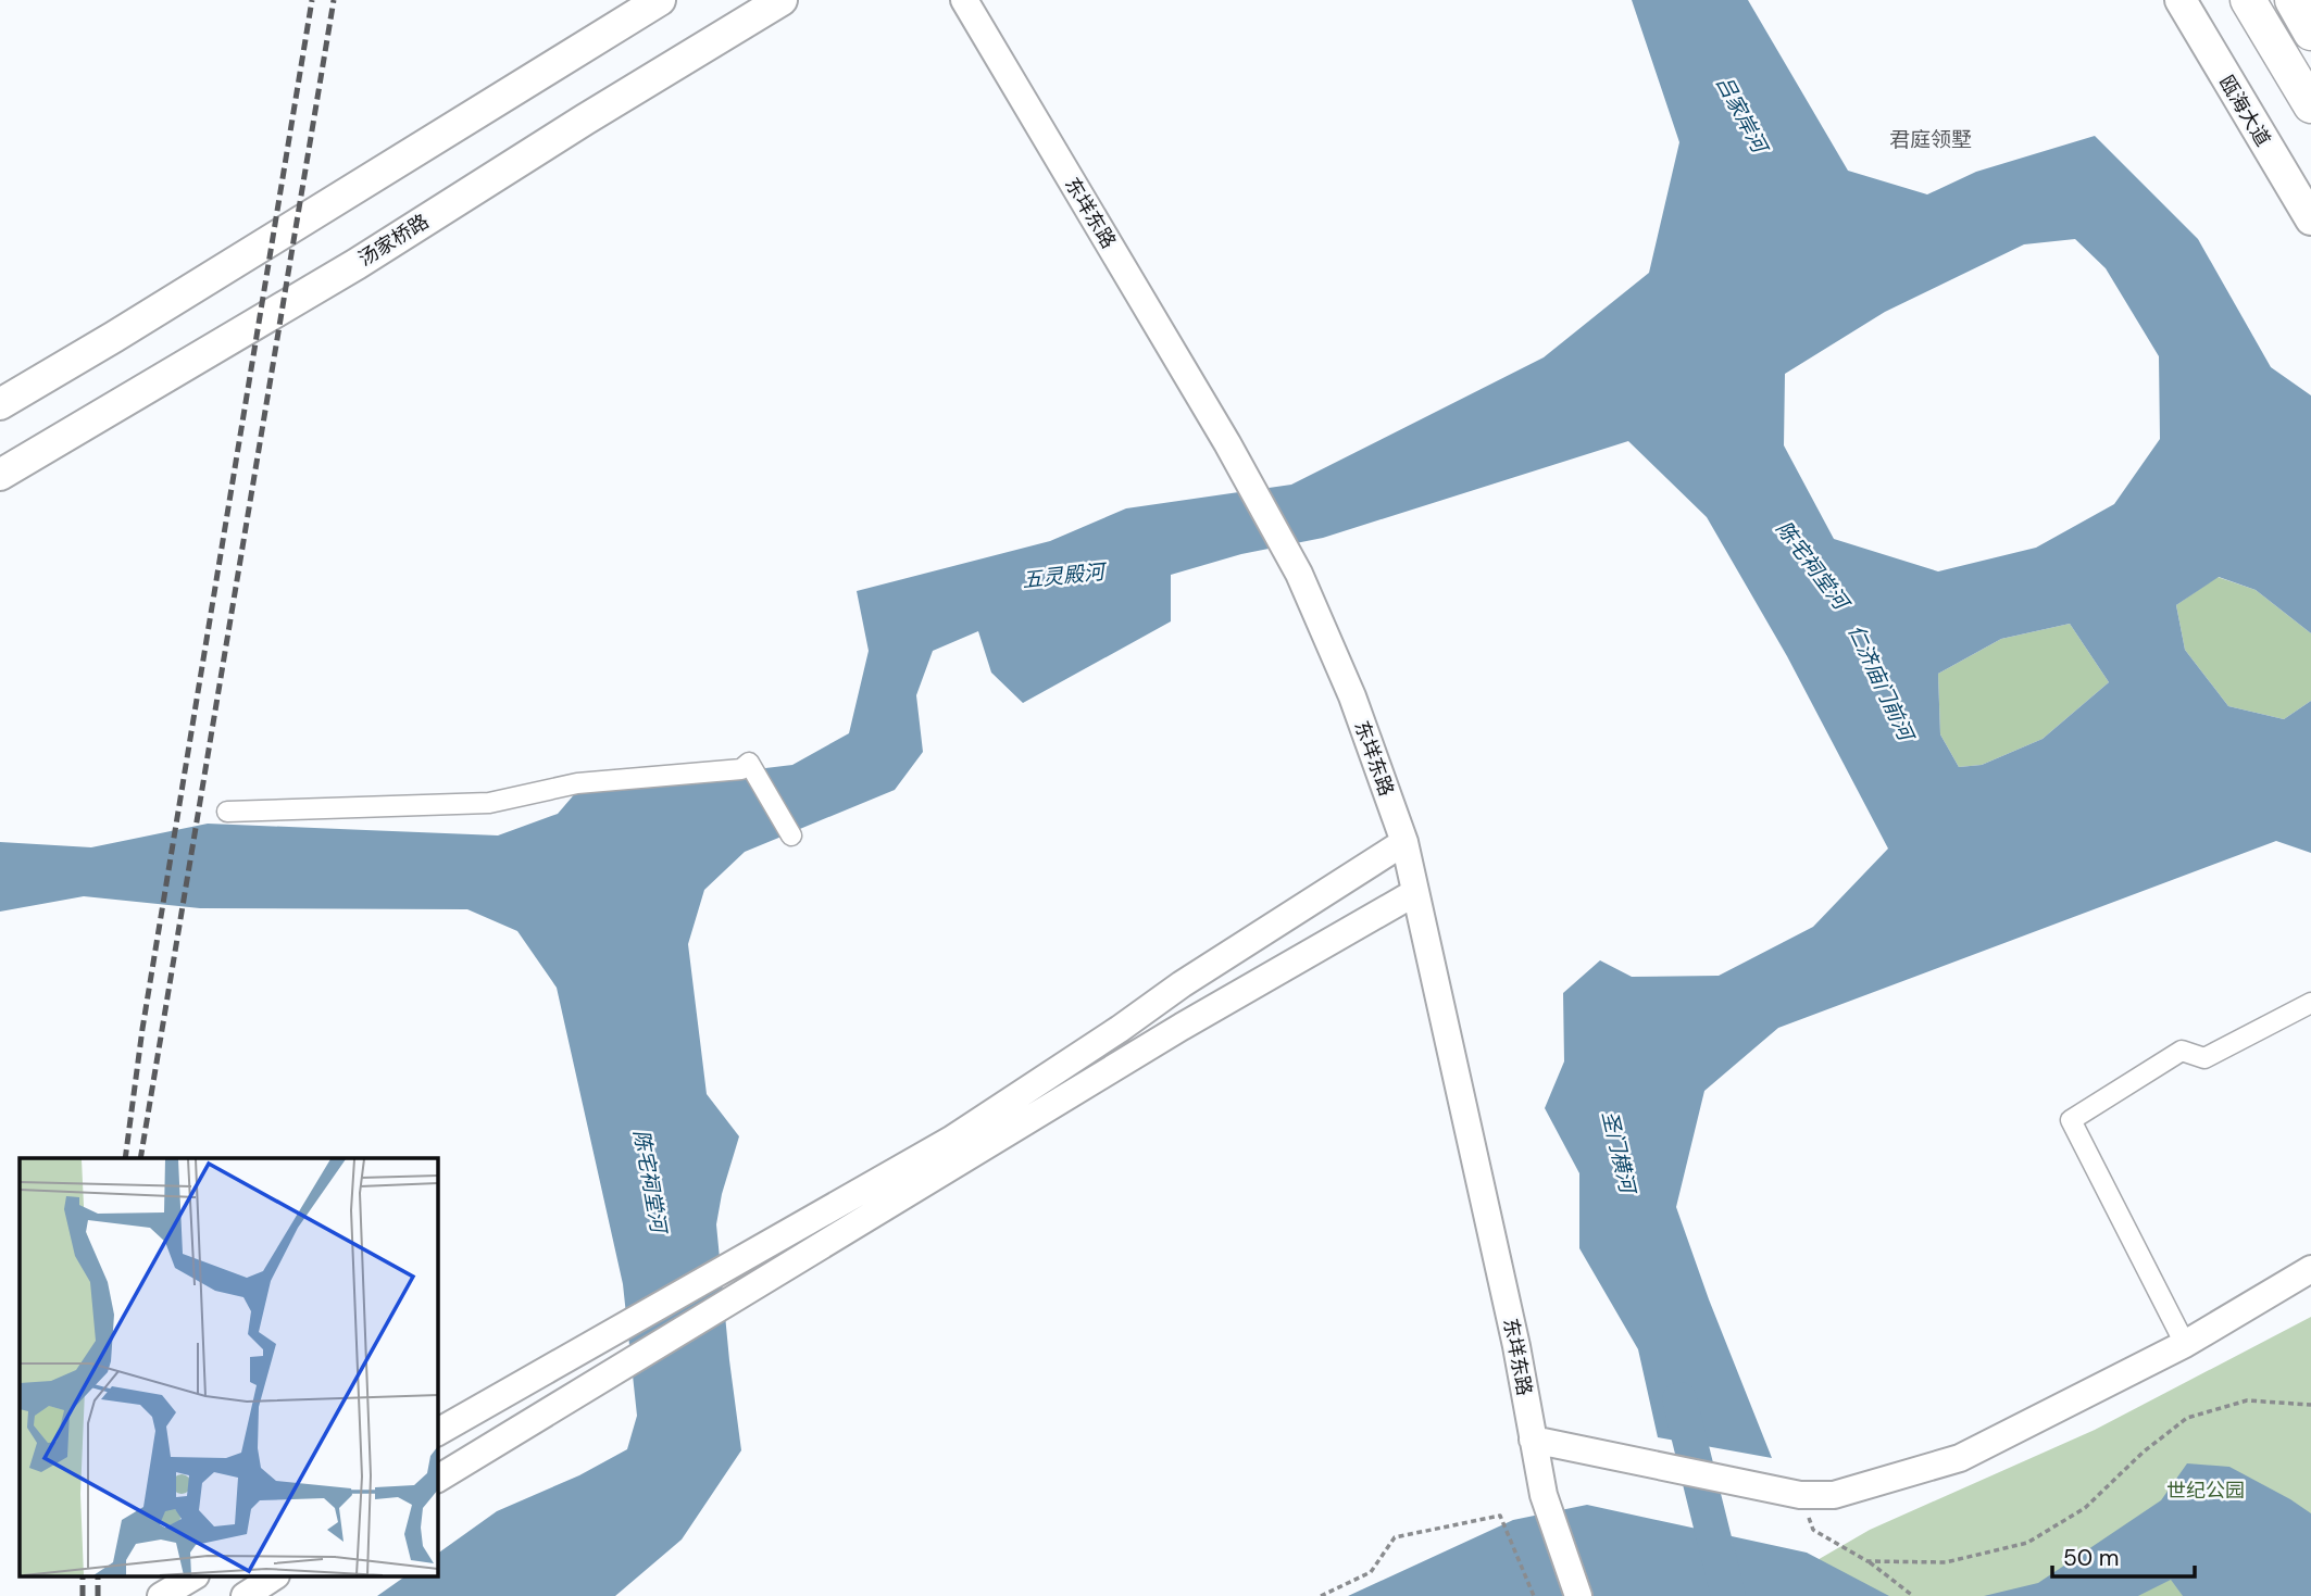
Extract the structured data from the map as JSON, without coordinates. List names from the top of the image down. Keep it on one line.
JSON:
{"streets":{"main road":["瓯海大道","东垟东路","汤家桥路"]},"districts":["君庭领墅"],"water":["吕家岸河","陈宅祠堂河","五灵殿河","仁济庙门前河","圣门横河"],"parks":["世纪公园"],"scale_bar":"50 m"}
